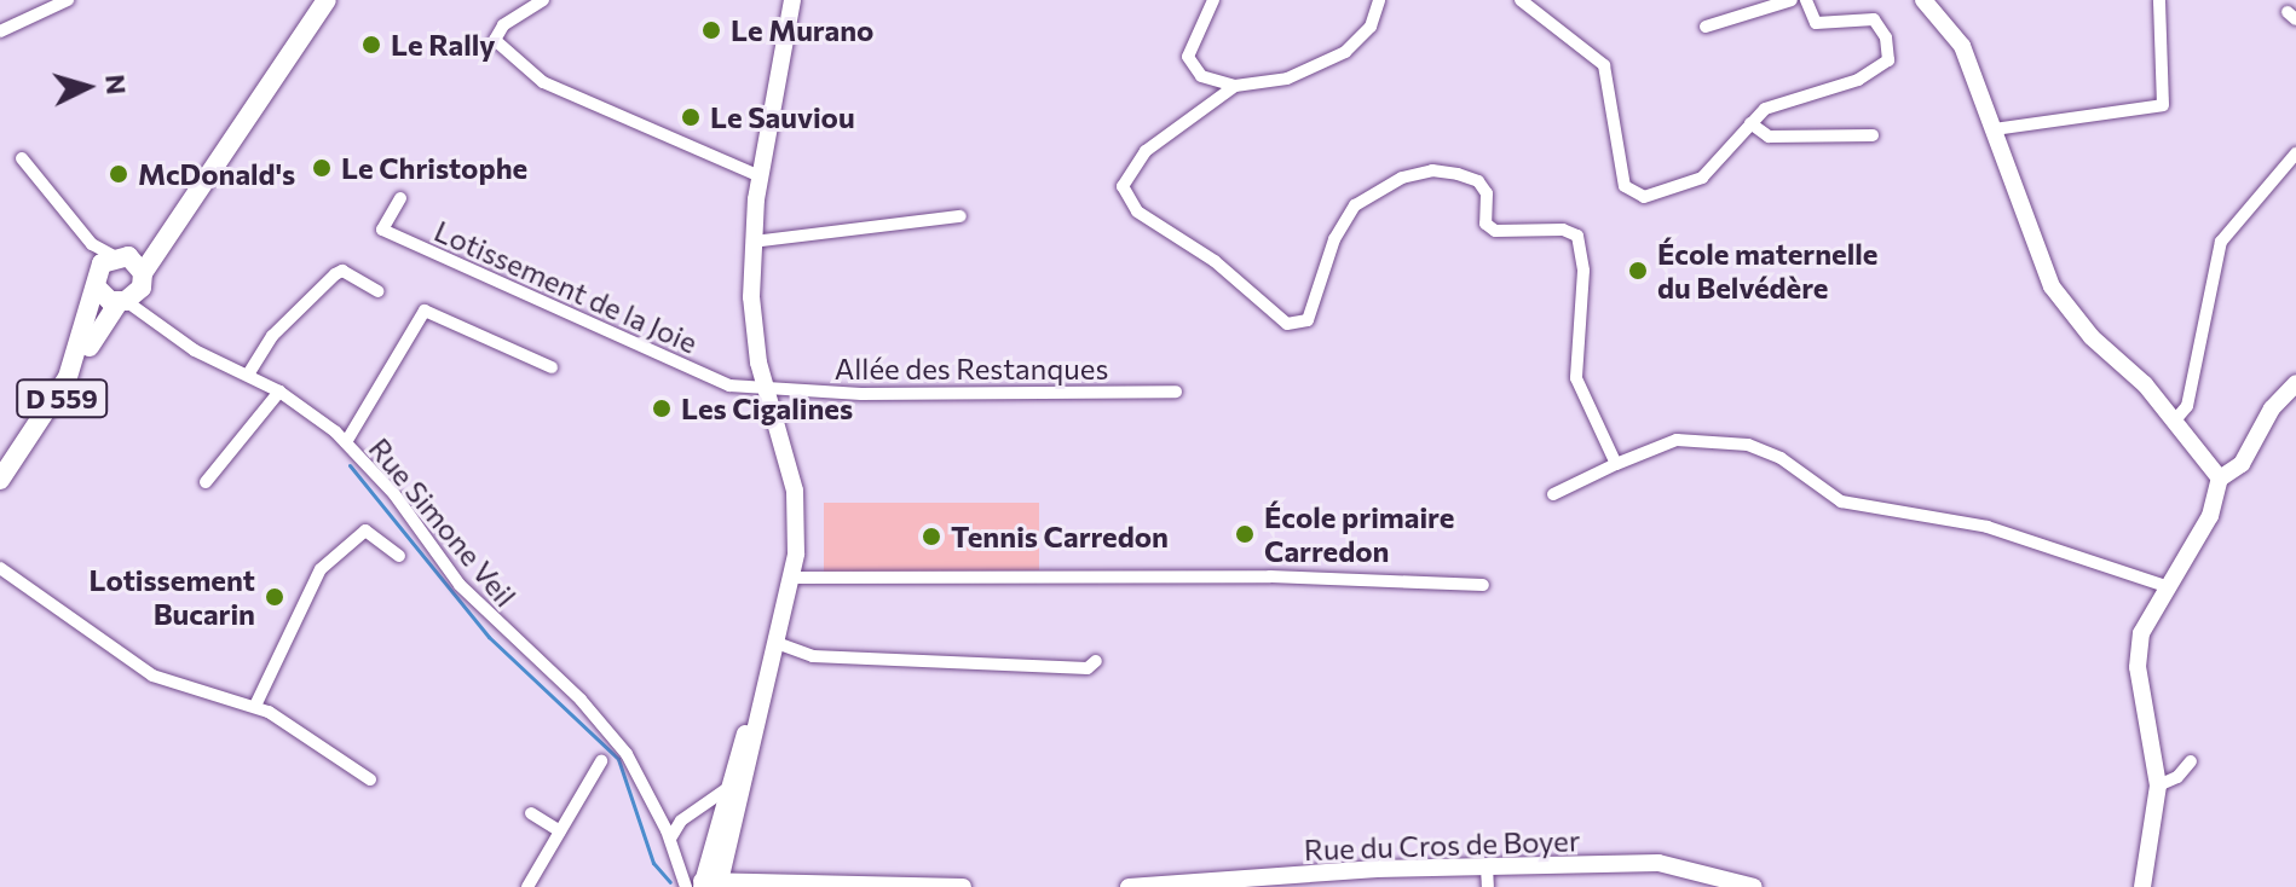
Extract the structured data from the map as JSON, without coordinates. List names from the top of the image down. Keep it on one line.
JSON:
{"streets":{"main road":["D 559"],"street":["Lotissement de la Joie","Allée des Restanques","Rue Simone Veil","Rue du Cros de Boyer"]},"crossings":[["Lotissement de la Joie","Allée des Restanques"],["D 559","Rue Simone Veil"]],"places":["Le Murano","Le Rally","Le Sauviou","Le Christophe","McDonald's","École maternelle du Belvédère","Les Cigalines","École primaire Carredon","Tennis Carredon","Lotissement Bucarin"],"north":"right"}
